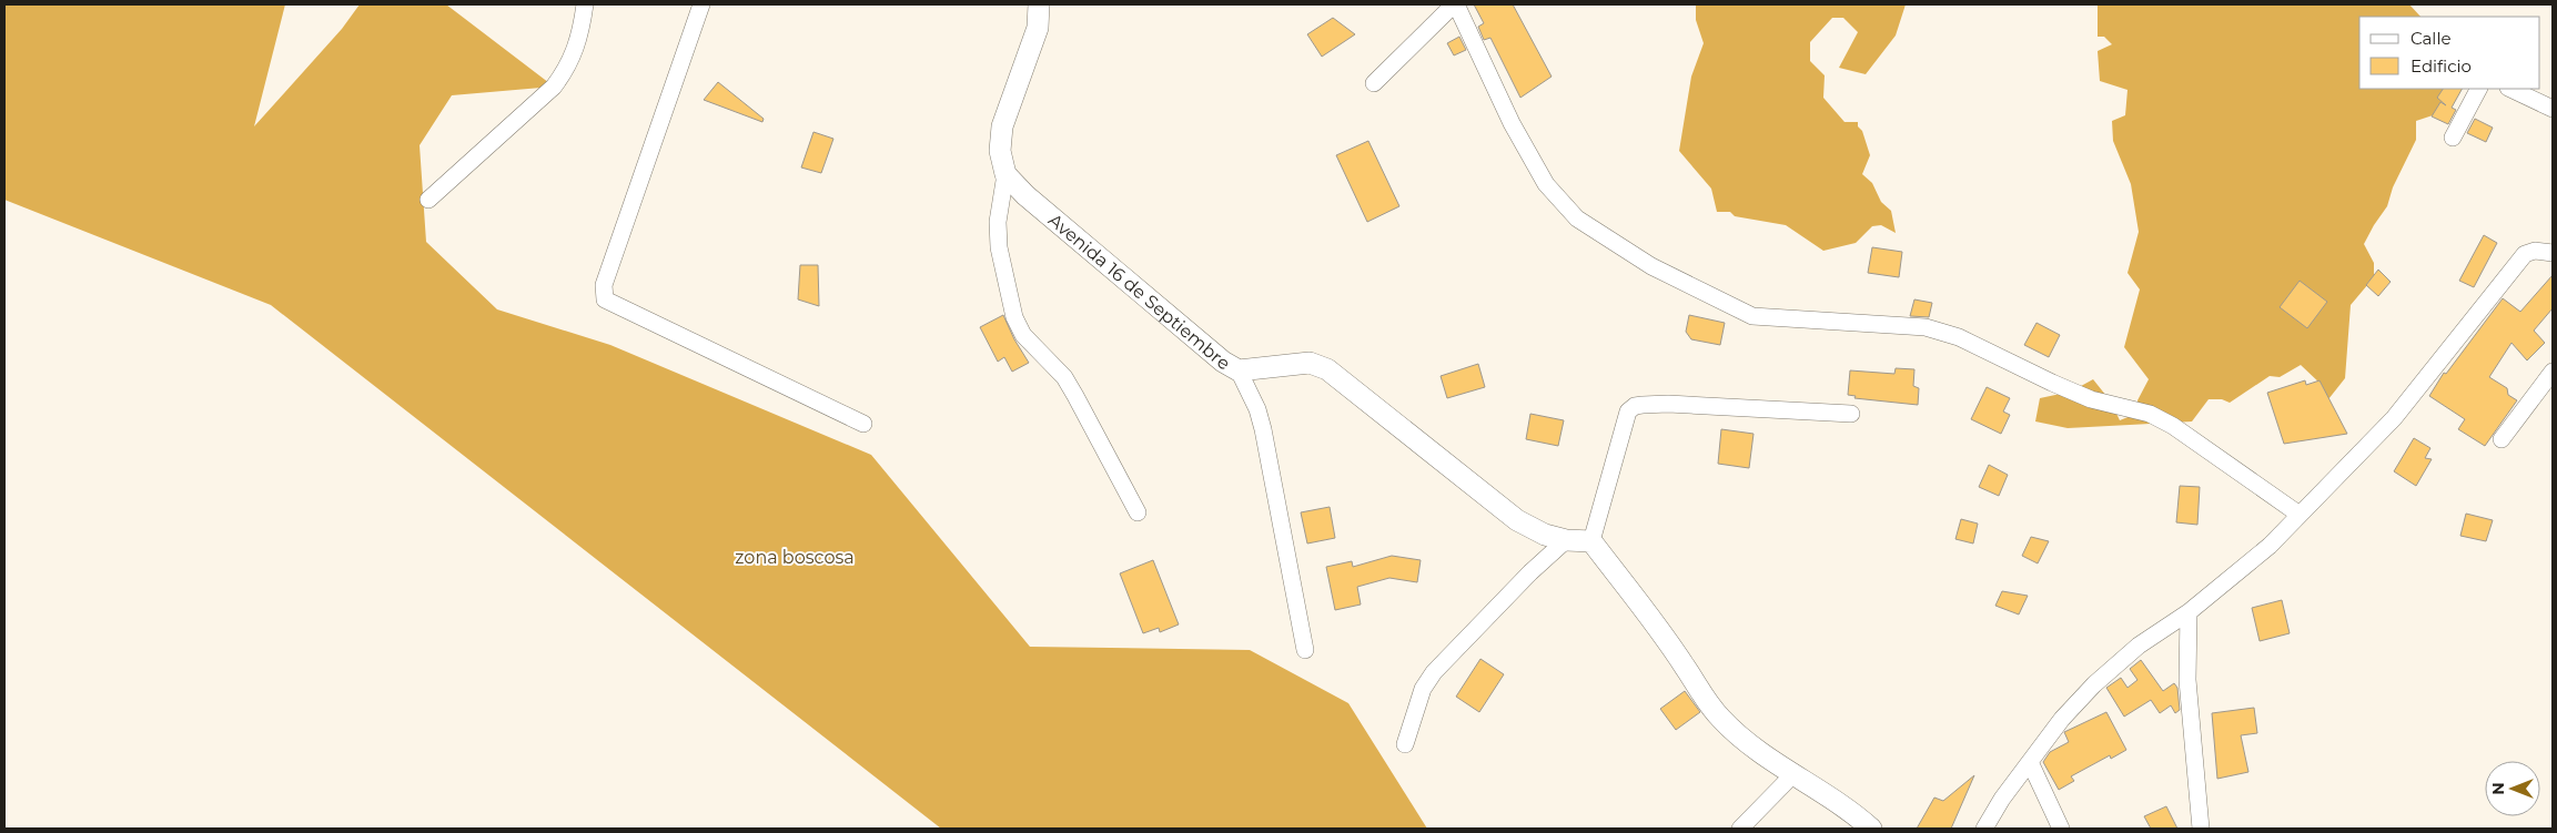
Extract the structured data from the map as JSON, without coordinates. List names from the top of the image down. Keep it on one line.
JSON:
{"streets":{"street":["Avenida 16 de Septiembre"]},"parks":["zona boscosa"],"legend":["Calle","Edificio"],"north":"left"}
